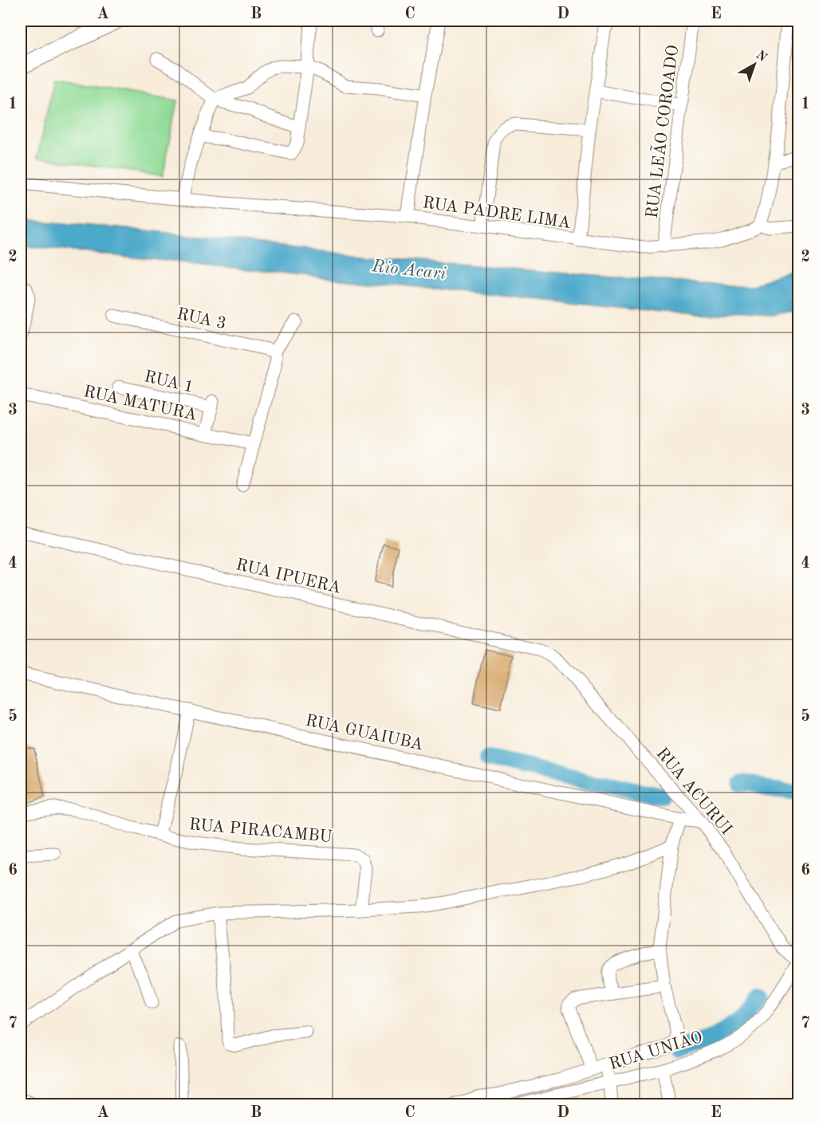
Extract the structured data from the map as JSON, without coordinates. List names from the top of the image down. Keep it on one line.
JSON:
{"streets":{"street":["RUA LEÃO COROADO","RUA PADRE LIMA","RUA 3","RUA 1","RUA MATURA","RUA IPUERA","RUA GUAIUBA","RUA ACURUI","RUA PIRACAMBU","RUA UNIÃO"]},"crossings":[["RUA LEÃO COROADO","RUA PADRE LIMA"],["RUA 1","RUA MATURA"],["RUA IPUERA","RUA ACURUI"],["RUA GUAIUBA","RUA ACURUI"],["RUA ACURUI","RUA UNIÃO"]],"water":["Rio Acari"],"north":"top right","grid":{"columns":["A","B","C","D","E"],"rows":["1","2","3","4","5","6","7"]}}
